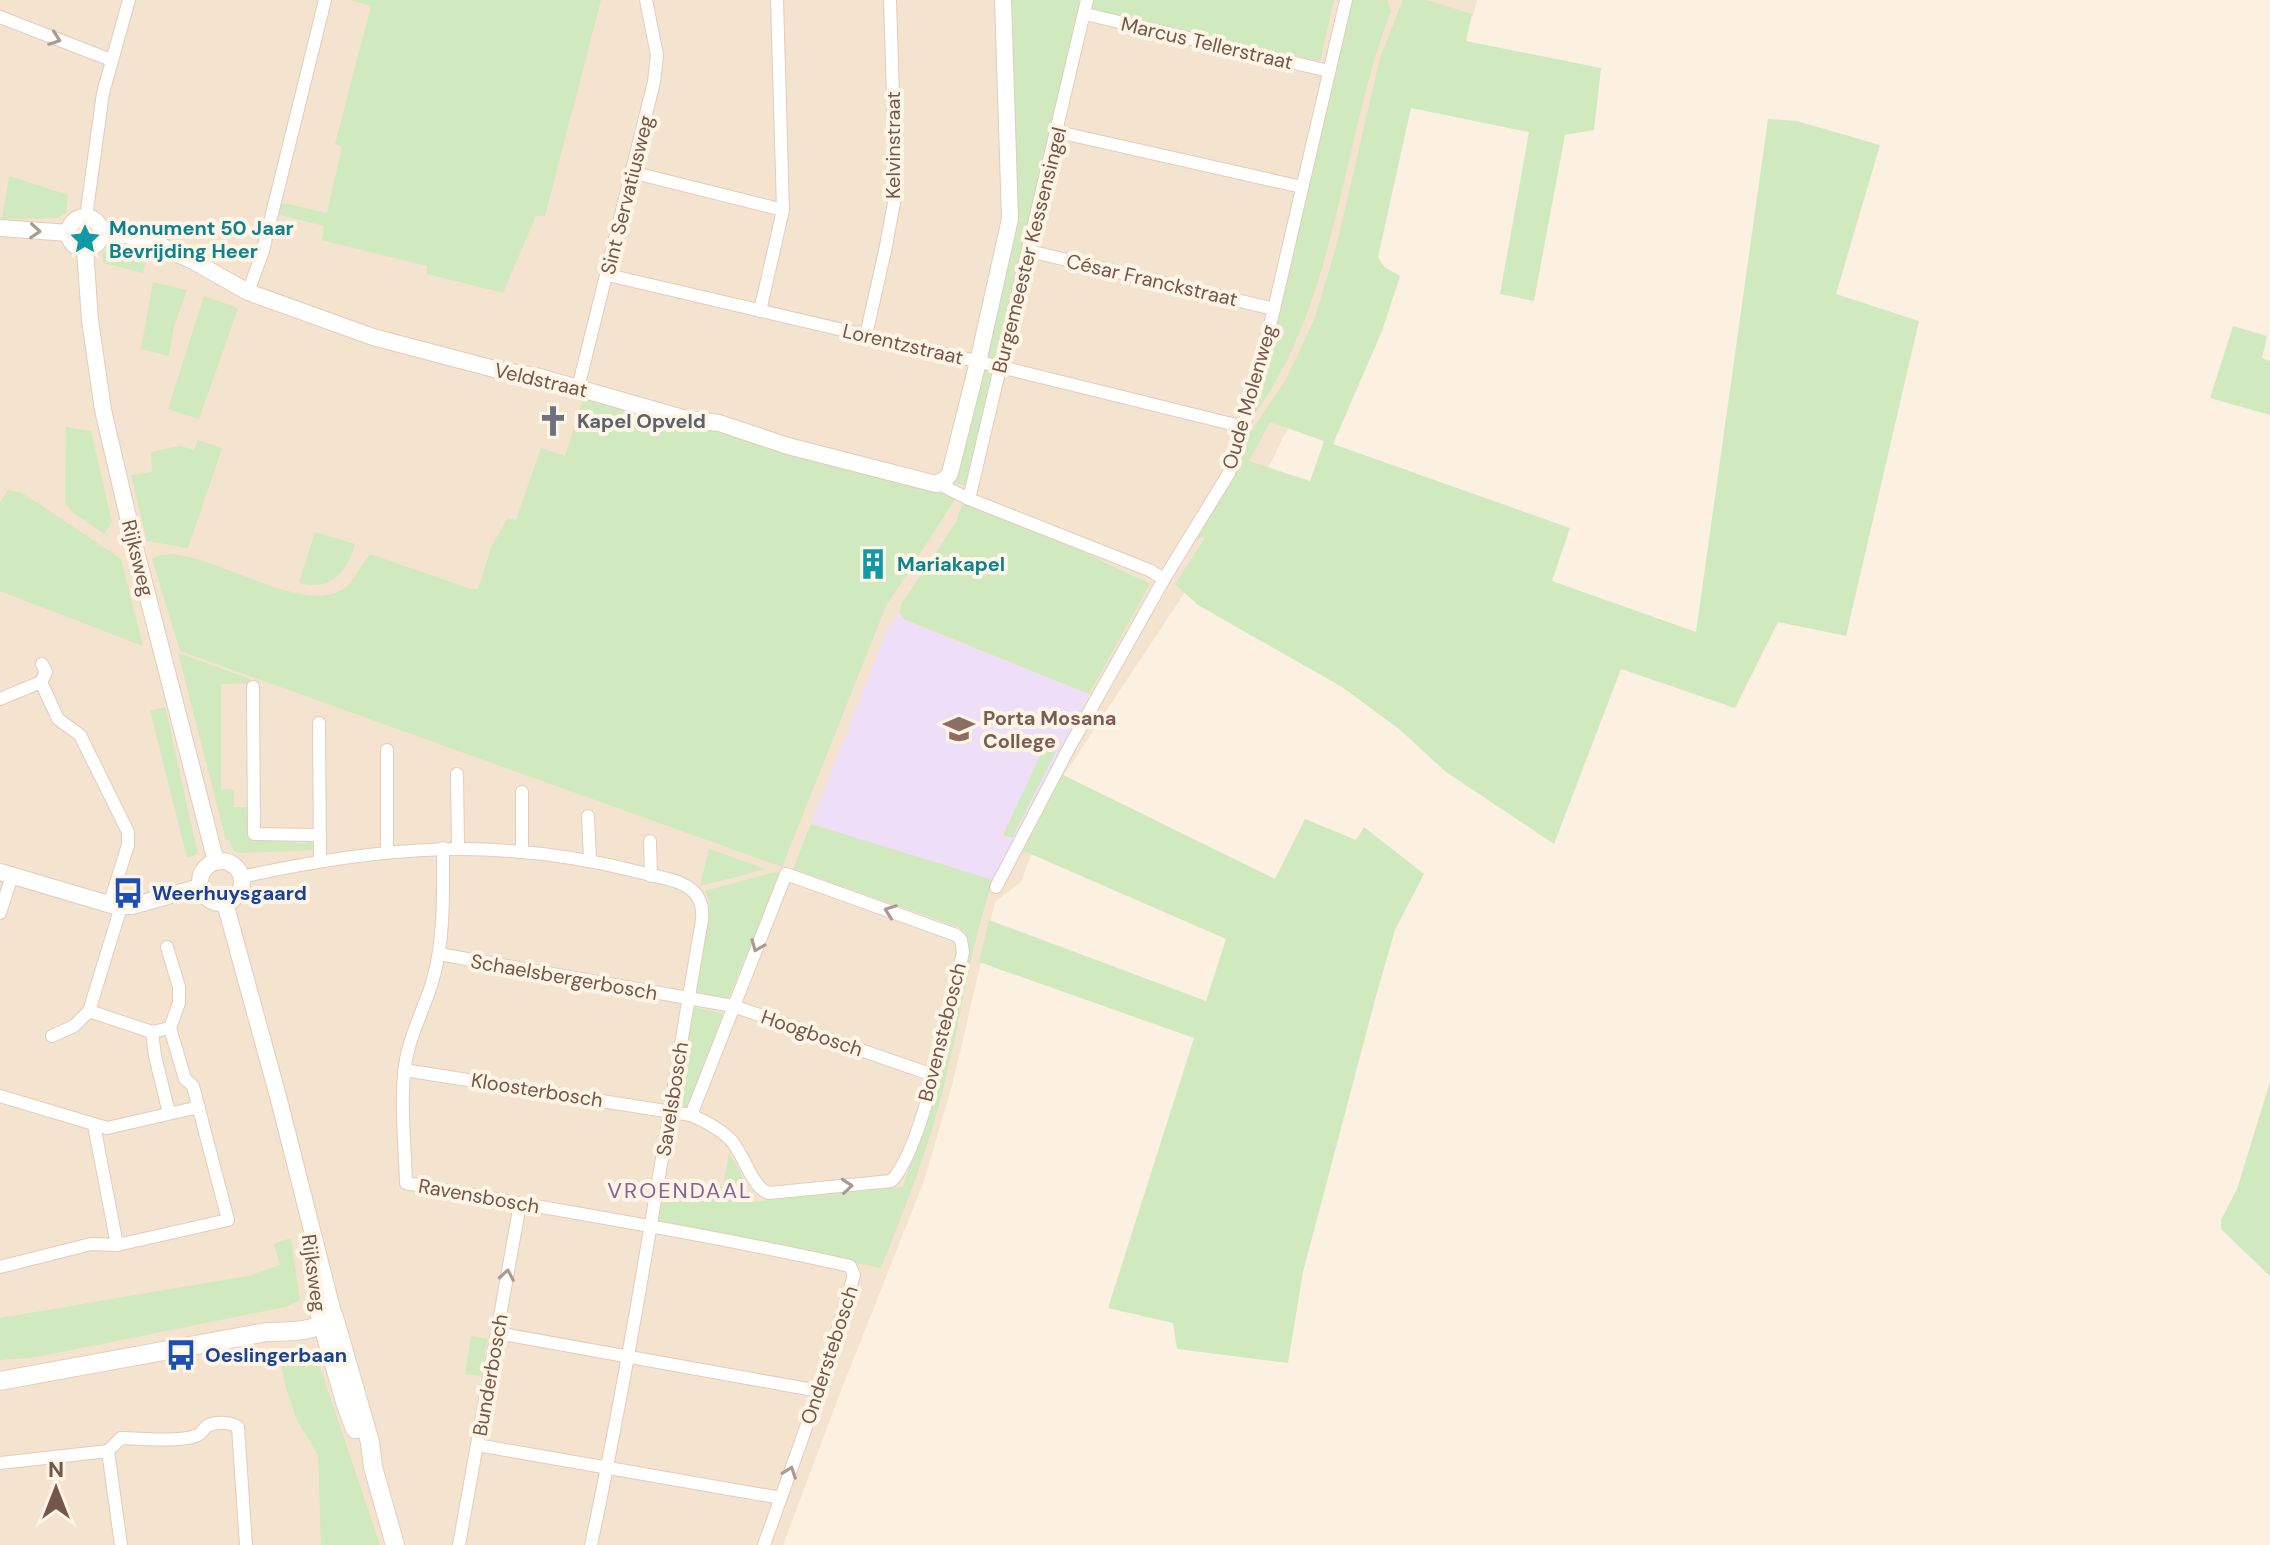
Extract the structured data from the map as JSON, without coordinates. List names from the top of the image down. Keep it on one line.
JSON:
{"streets":{"main road":["Rijksweg"],"street":["Marcus Tellerstraat","Kelvinstraat","Sint Servatiusweg","Burgemeester Kessensingel","César Franckstraat","Lorentzstraat","Veldstraat","Oude Molenweg","Schaelsbergerbosch","Bovenstebosch","Hoogbosch","Kloosterbosch","Savelsbosch","Ravensbosch","Onderstebosch","Bunderbosch"]},"crossings":[["Marcus Tellerstraat","Burgemeester Kessensingel"],["Marcus Tellerstraat","Oude Molenweg"],["Kelvinstraat","Lorentzstraat"],["Sint Servatiusweg","Lorentzstraat"],["Sint Servatiusweg","Veldstraat"],["Burgemeester Kessensingel","César Franckstraat"],["Burgemeester Kessensingel","Lorentzstraat"],["Burgemeester Kessensingel","Veldstraat"],["César Franckstraat","Oude Molenweg"],["Lorentzstraat","Oude Molenweg"],["Veldstraat","Oude Molenweg"],["Veldstraat","Rijksweg"],["Rijksweg","Savelsbosch"],["Schaelsbergerbosch","Hoogbosch"],["Schaelsbergerbosch","Savelsbosch"],["Schaelsbergerbosch","Ravensbosch"],["Bovenstebosch","Hoogbosch"],["Bovenstebosch","Kloosterbosch"],["Hoogbosch","Savelsbosch"],["Kloosterbosch","Savelsbosch"],["Kloosterbosch","Ravensbosch"],["Savelsbosch","Ravensbosch"],["Savelsbosch","Onderstebosch"],["Ravensbosch","Onderstebosch"],["Ravensbosch","Bunderbosch"]],"one_way":["Bunderbosch"],"districts":["VROENDAAL"],"places":{"place":["Monument 50 Jaar Bevrijding Heer"],"church":["Kapel Opveld"],"building":["Mariakapel"],"school or university":["Porta Mosana College"],"bus stop":["Weerhuysgaard","Oeslingerbaan"]},"north":"top"}
